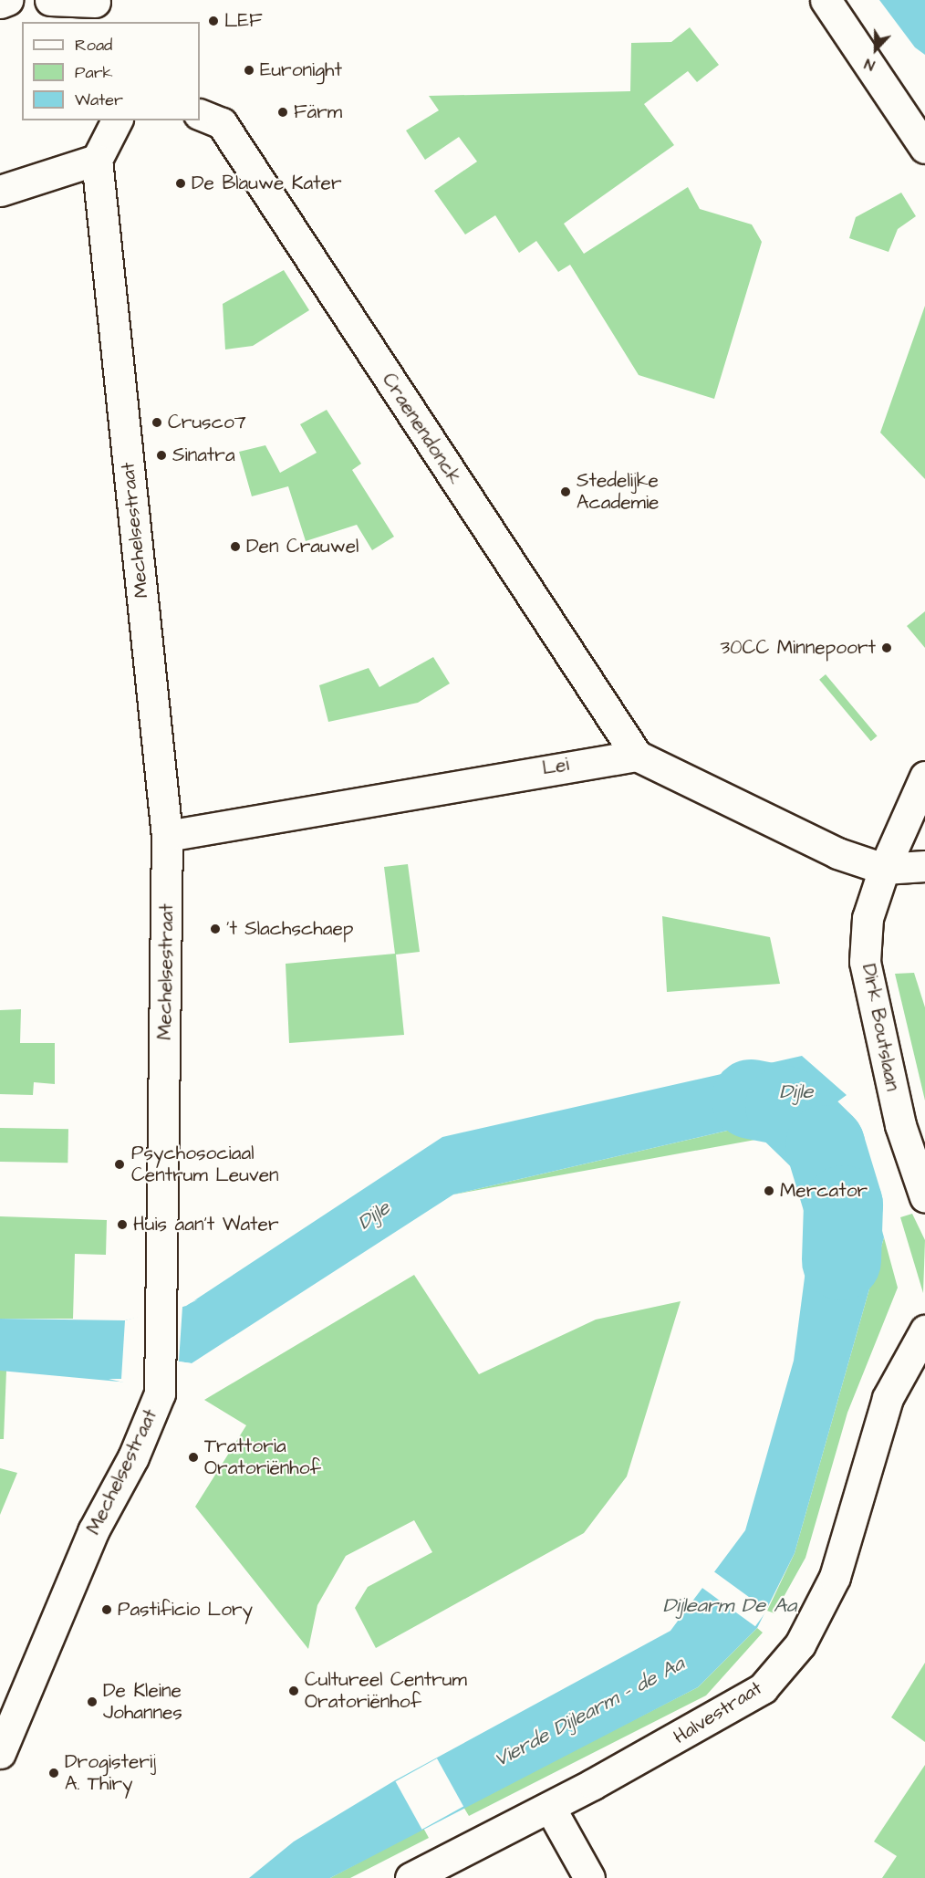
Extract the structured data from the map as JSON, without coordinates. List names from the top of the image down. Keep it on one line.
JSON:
{"streets":{"street":["Craenendonck","Mechelsestraat","Lei","Dirk Boutslaan","Halvestraat"]},"crossings":[["Craenendonck","Lei"],["Mechelsestraat","Lei"]],"water":["Dijle","Dijlearm De Aa","Vierde Dijlearm - de Aa"],"places":["LEF","Euronight","Färm","De Blauwe Kater","Crusco7","Sinatra","Stedelijke Academie","Den Crauwel","30CC Minnepoort","'t Slachschaep","Psychosociaal Centrum Leuven","Mercator","Huis aan't Water","Trattoria Oratoriënhof","Pastificio Lory","Cultureel Centrum Oratoriënhof","De Kleine Johannes","Drogisterij A. Thiry"],"legend":["Road","Park","Water"],"north":"bottom"}
